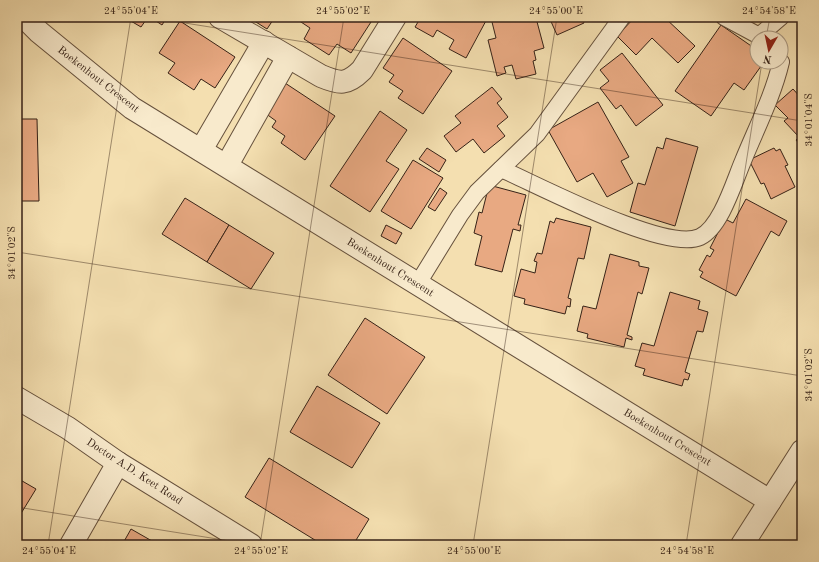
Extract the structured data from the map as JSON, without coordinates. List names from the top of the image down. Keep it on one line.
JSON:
{"streets":{"street":["Boekenhout Crescent","Doctor A.D. Keet Road"]},"north":"bottom","coordinates":["24°55'04\"E","24°55'02\"E","24°55'00\"E","24°54'58\"E","34°01'04\"S","34°01'02\"S"]}
